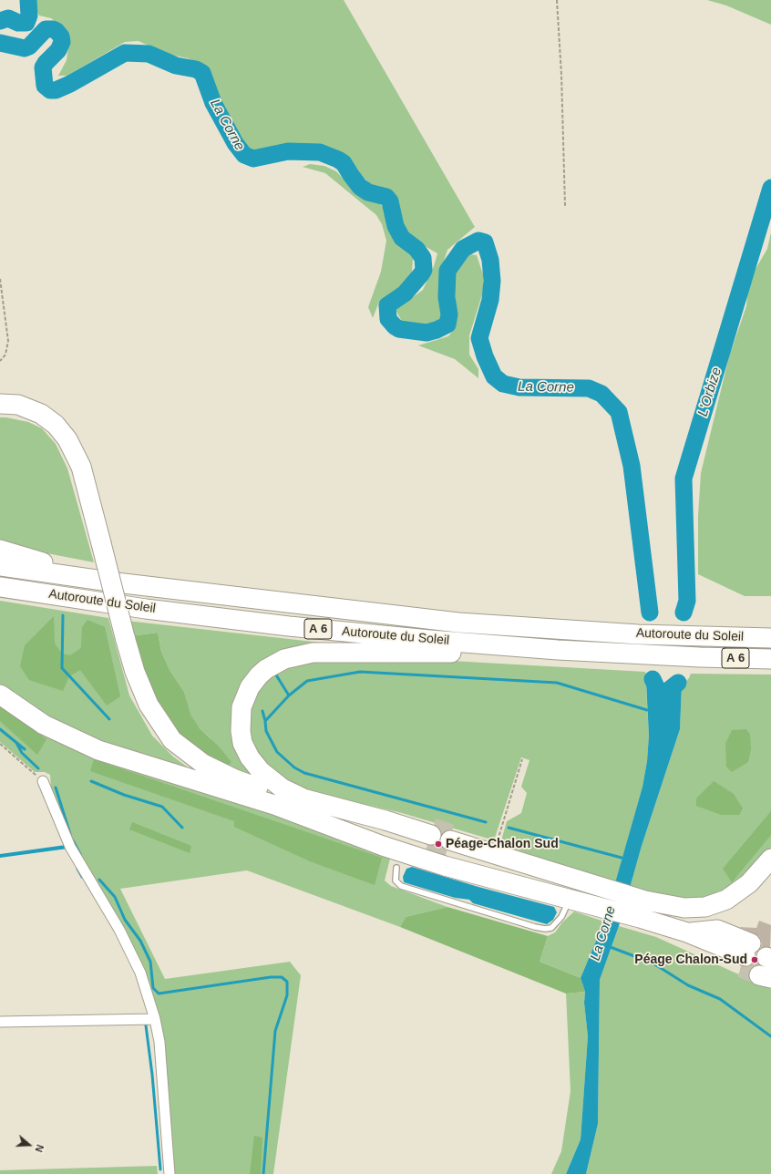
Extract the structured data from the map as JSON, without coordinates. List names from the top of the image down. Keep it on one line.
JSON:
{"streets":{"highway":["Autoroute du Soleil","A 6"]},"water":["La Corne","L'Orbize"],"places":["Péage-Chalon Sud","Péage Chalon-Sud"],"north":"right"}
